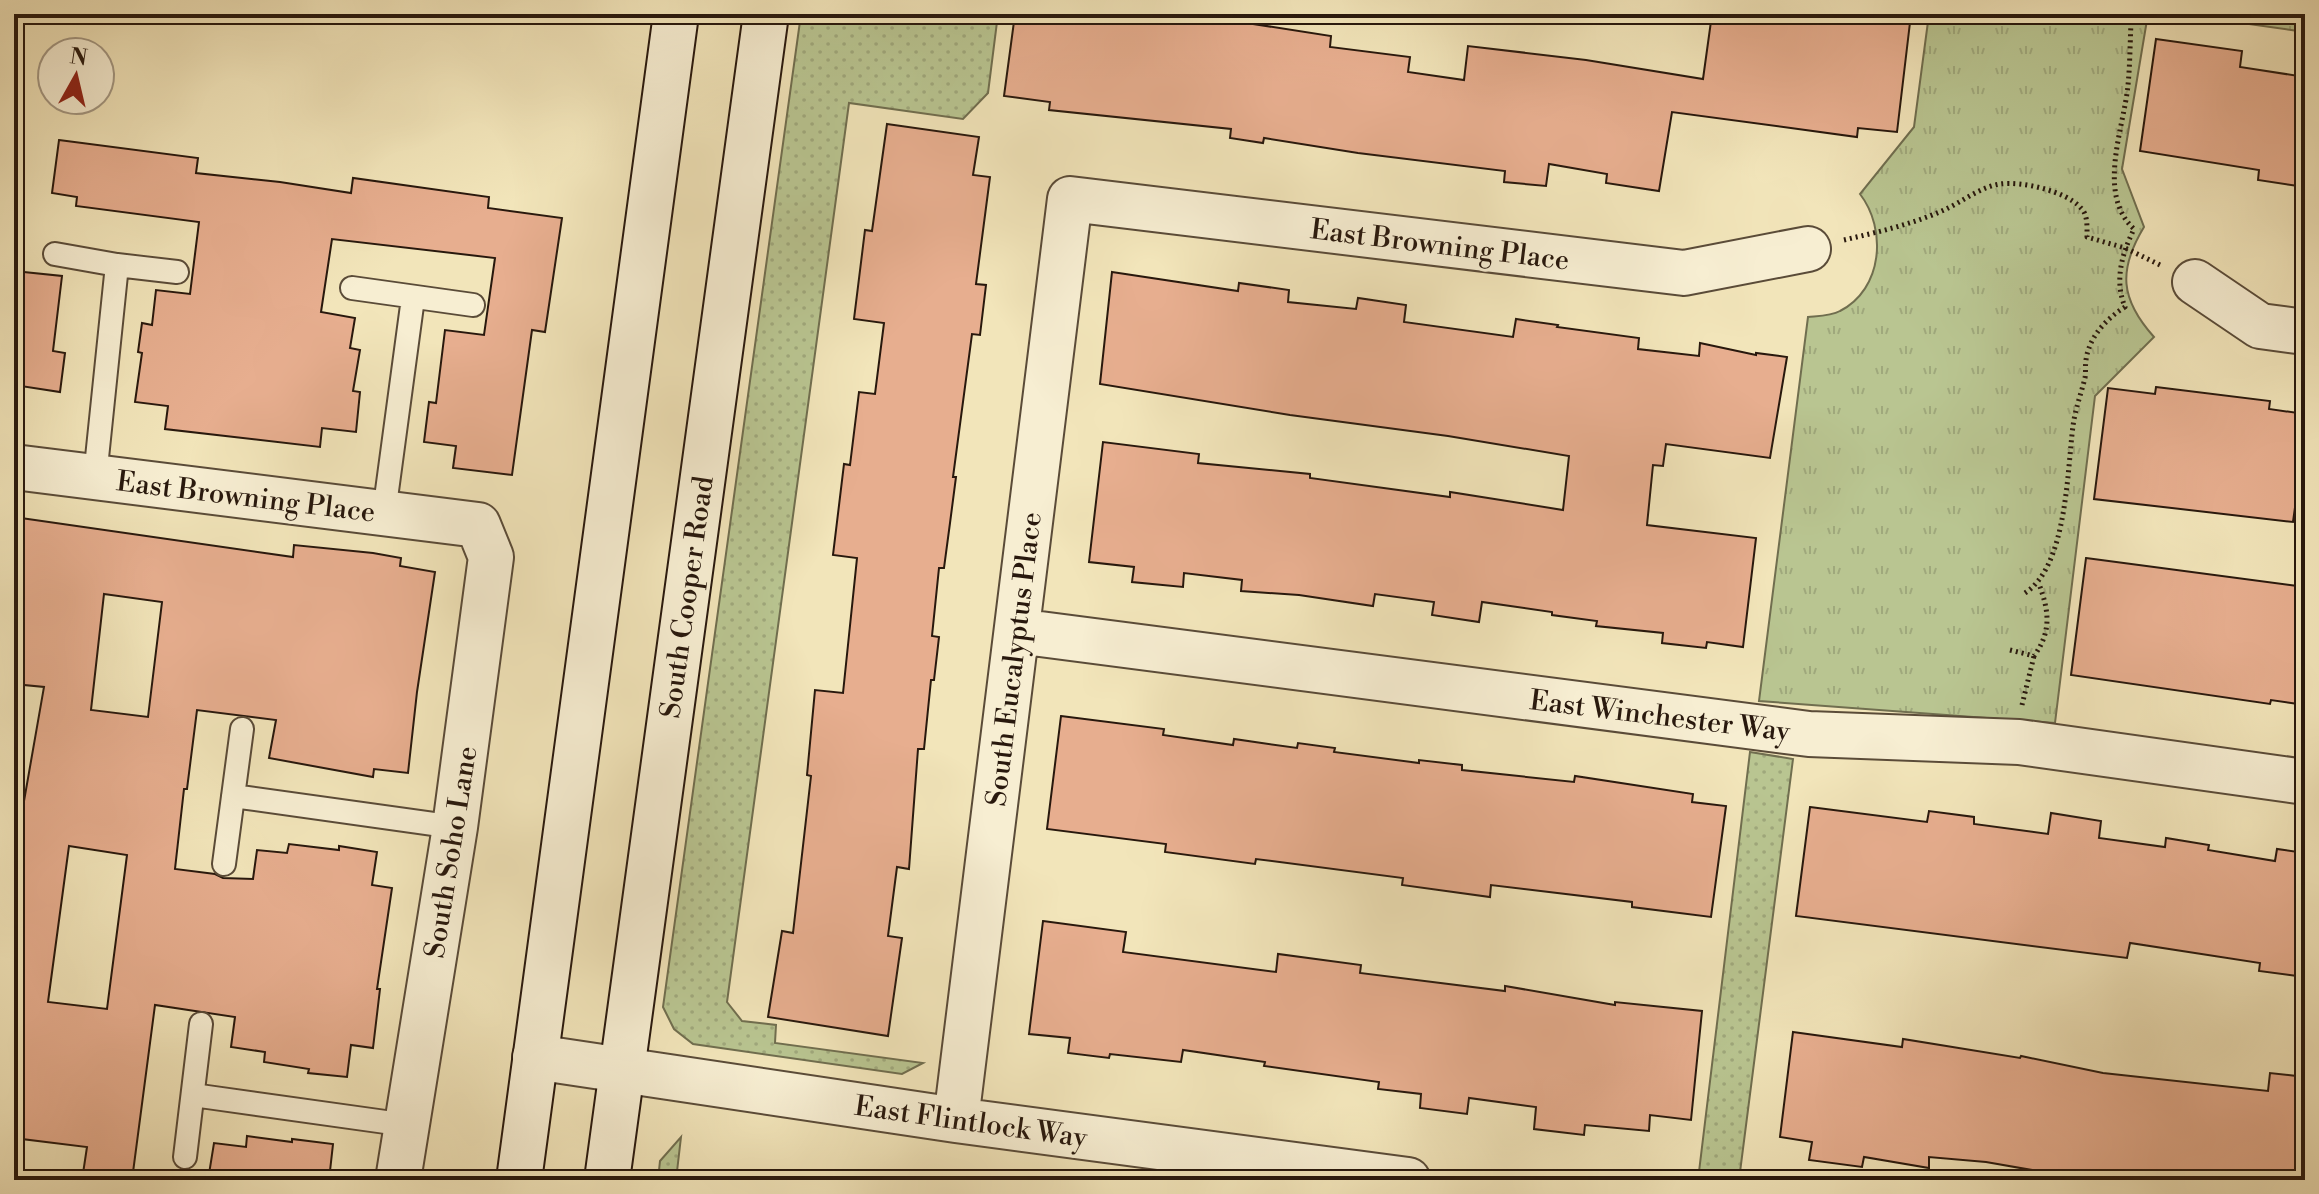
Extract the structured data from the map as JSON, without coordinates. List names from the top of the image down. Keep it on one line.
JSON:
{"streets":{"street":["East Browning Place","South Cooper Road","South Eucalyptus Place","East Winchester Way","South Soho Lane","East Flintlock Way"]},"crossings":[["East Browning Place","South Eucalyptus Place"],["East Browning Place","South Soho Lane"],["South Cooper Road","East Flintlock Way"],["South Eucalyptus Place","East Winchester Way"],["South Eucalyptus Place","East Flintlock Way"]],"north":"top"}
